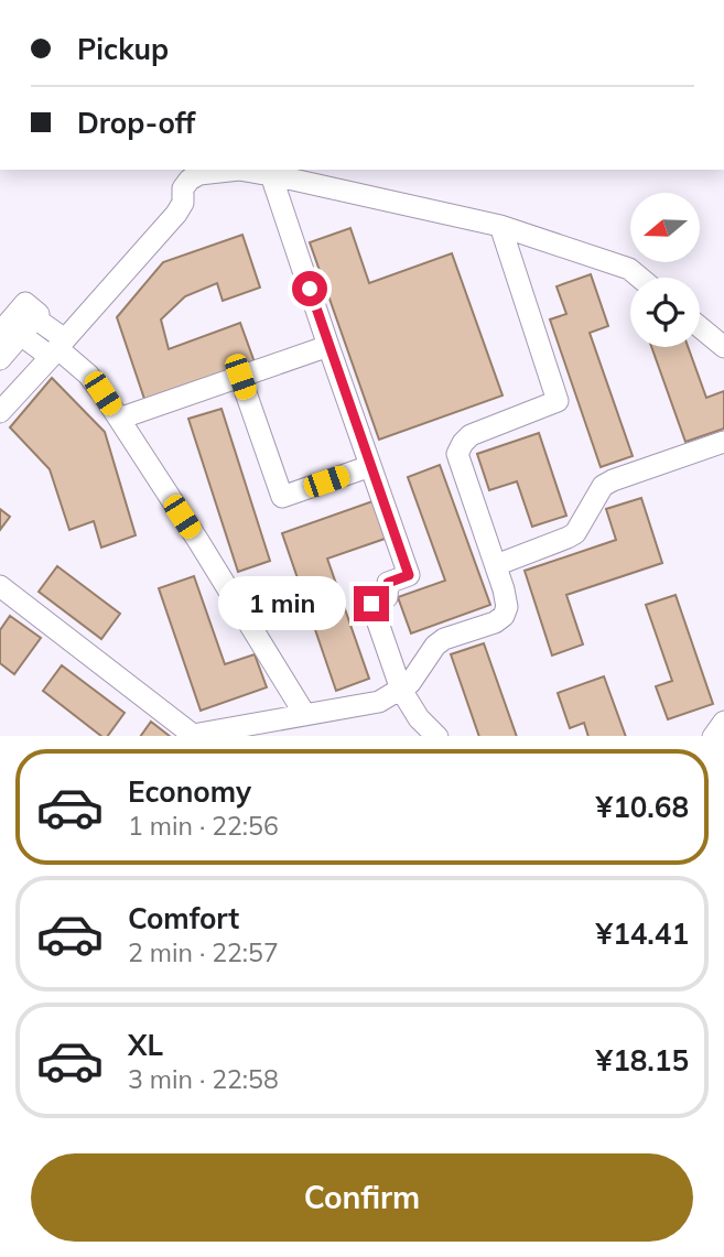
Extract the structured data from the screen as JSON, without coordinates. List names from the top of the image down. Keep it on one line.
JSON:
{"north":"left","page":{"banner":["Pickup","Drop-off"],"bubble":"1 min","list":[{"name":"Economy","note":"1 min · 22:56","value":"¥10.68"},{"name":"Comfort","note":"2 min · 22:57","value":"¥14.41"},{"name":"XL","note":"3 min · 22:58","value":"¥18.15"}],"buttons":"Confirm"}}
